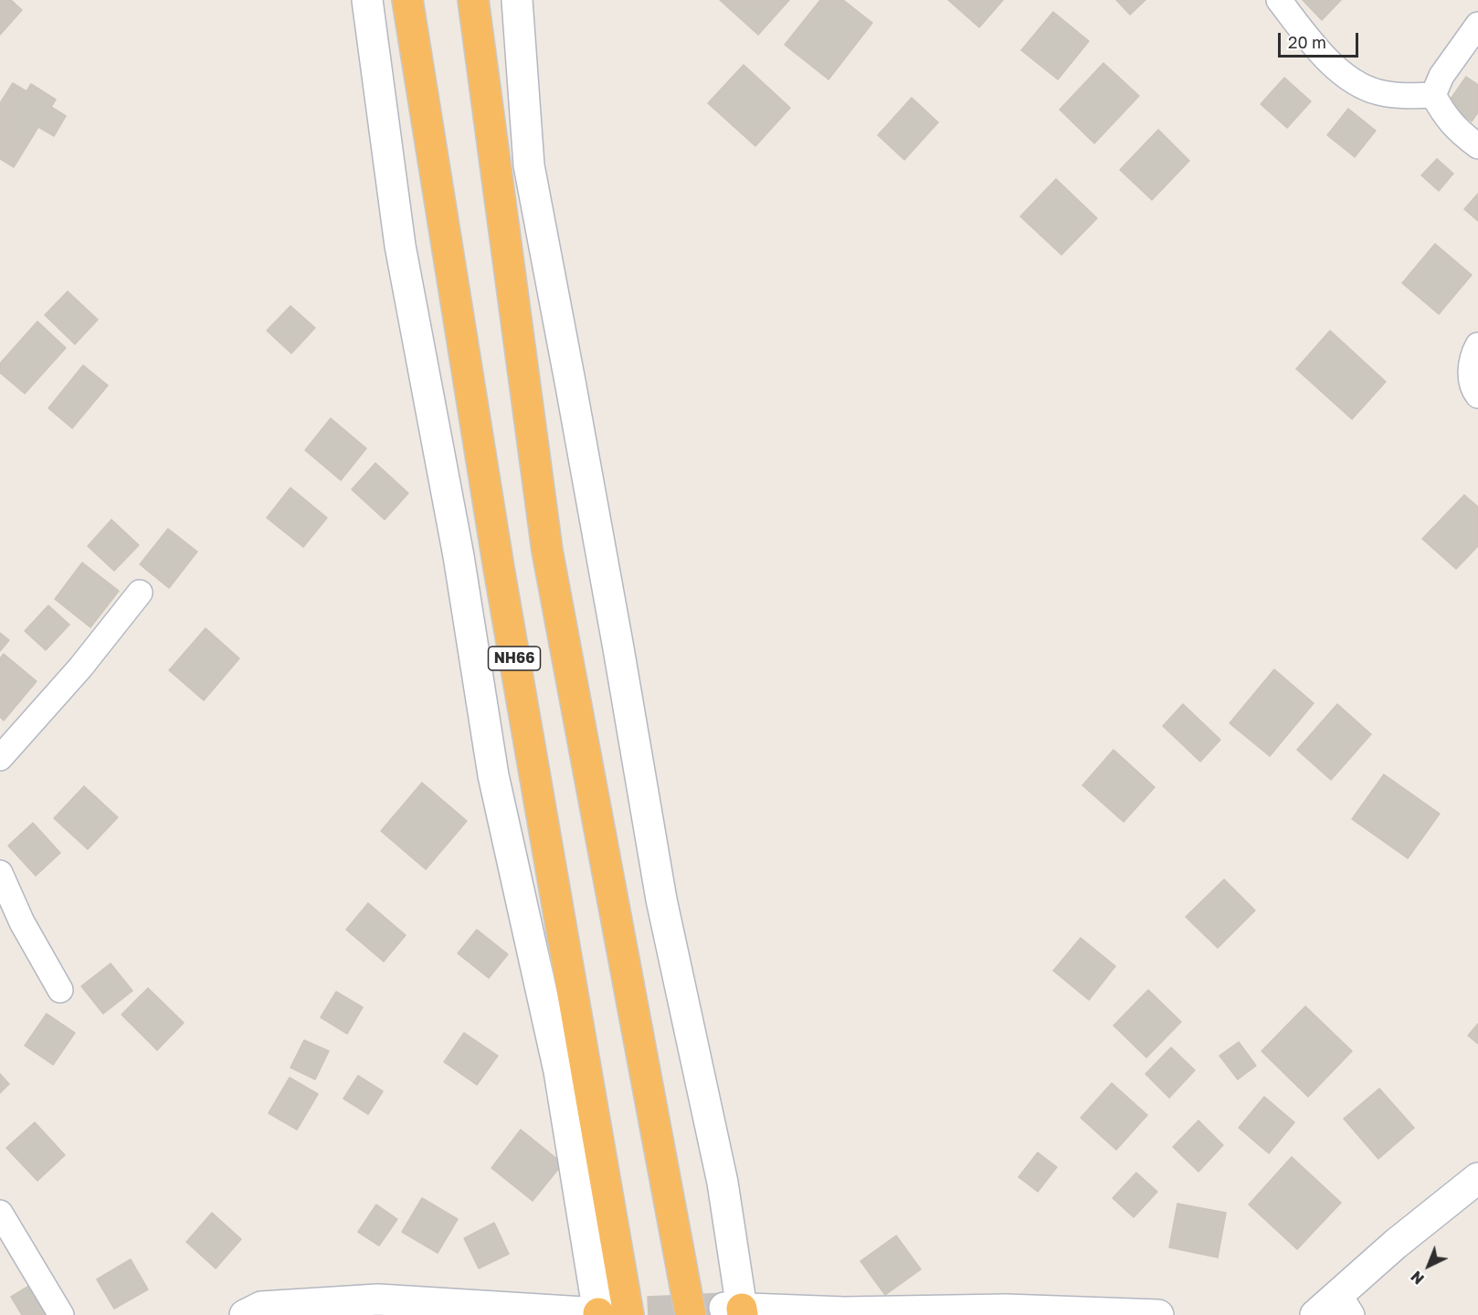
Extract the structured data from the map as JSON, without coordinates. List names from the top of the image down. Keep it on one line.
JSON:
{"streets":{"highway":["NH66"]},"scale_bar":"20 m","north":"bottom left"}
